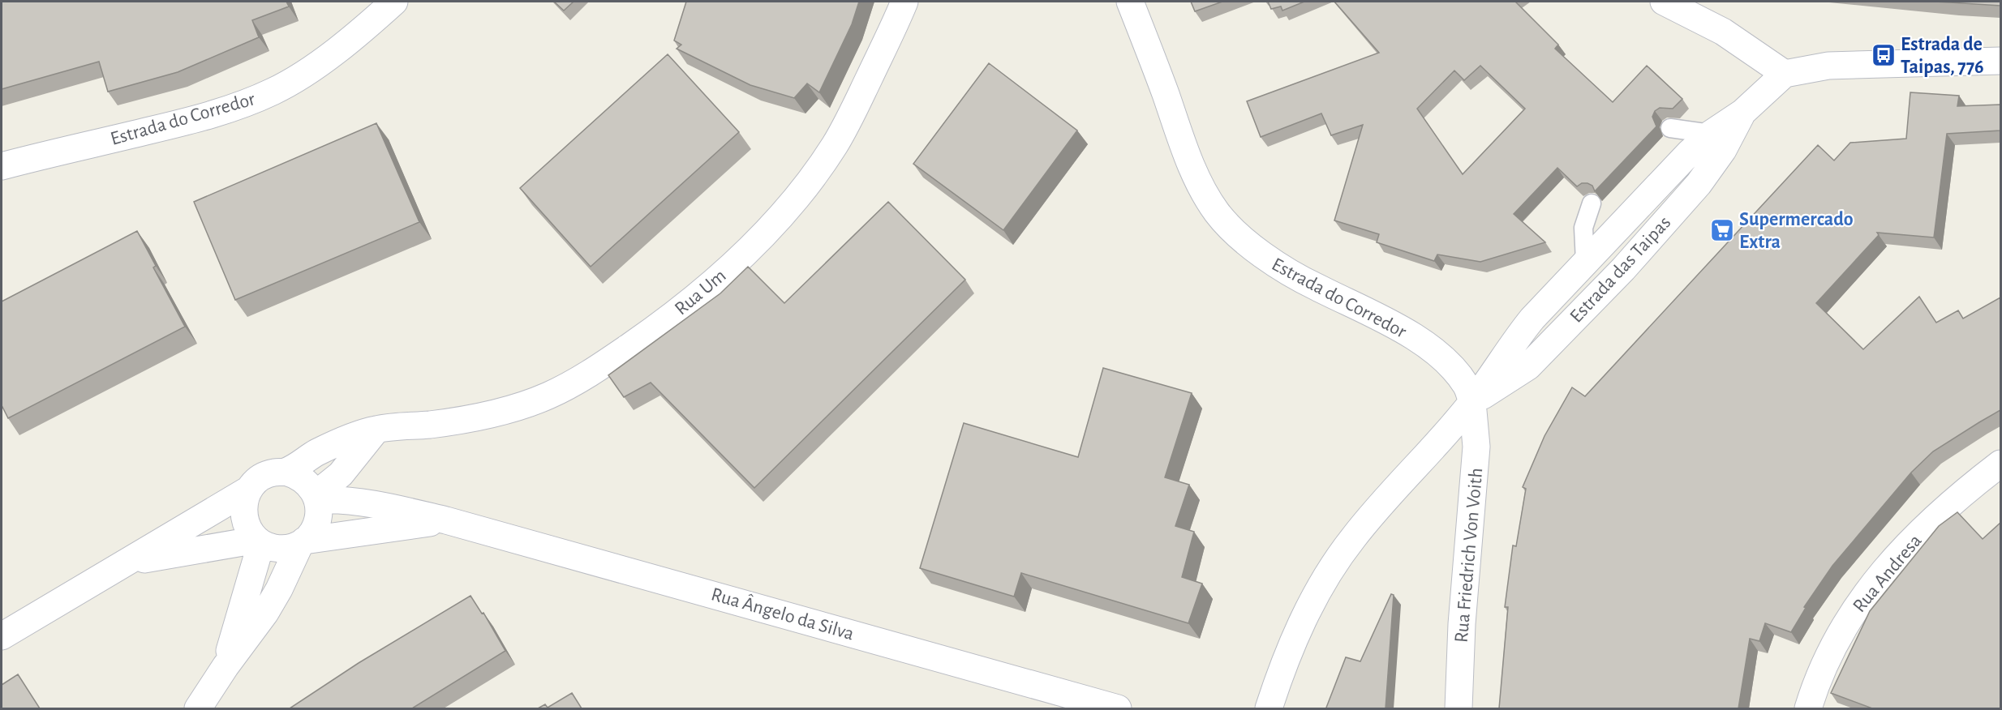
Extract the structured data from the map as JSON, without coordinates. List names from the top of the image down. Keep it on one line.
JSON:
{"streets":{"street":["Estrada do Corredor","Estrada das Taipas","Rua Um","Rua Friedrich Von Voith","Rua Andresa","Rua Ângelo da Silva"]},"crossings":[["Estrada do Corredor","Estrada das Taipas"],["Estrada do Corredor","Rua Friedrich Von Voith"],["Estrada das Taipas","Rua Friedrich Von Voith"],["Rua Um","Rua Ângelo da Silva"]],"places":{"bus stop":["Estrada de Taipas, 776"],"supermarket":["Supermercado Extra"]}}
